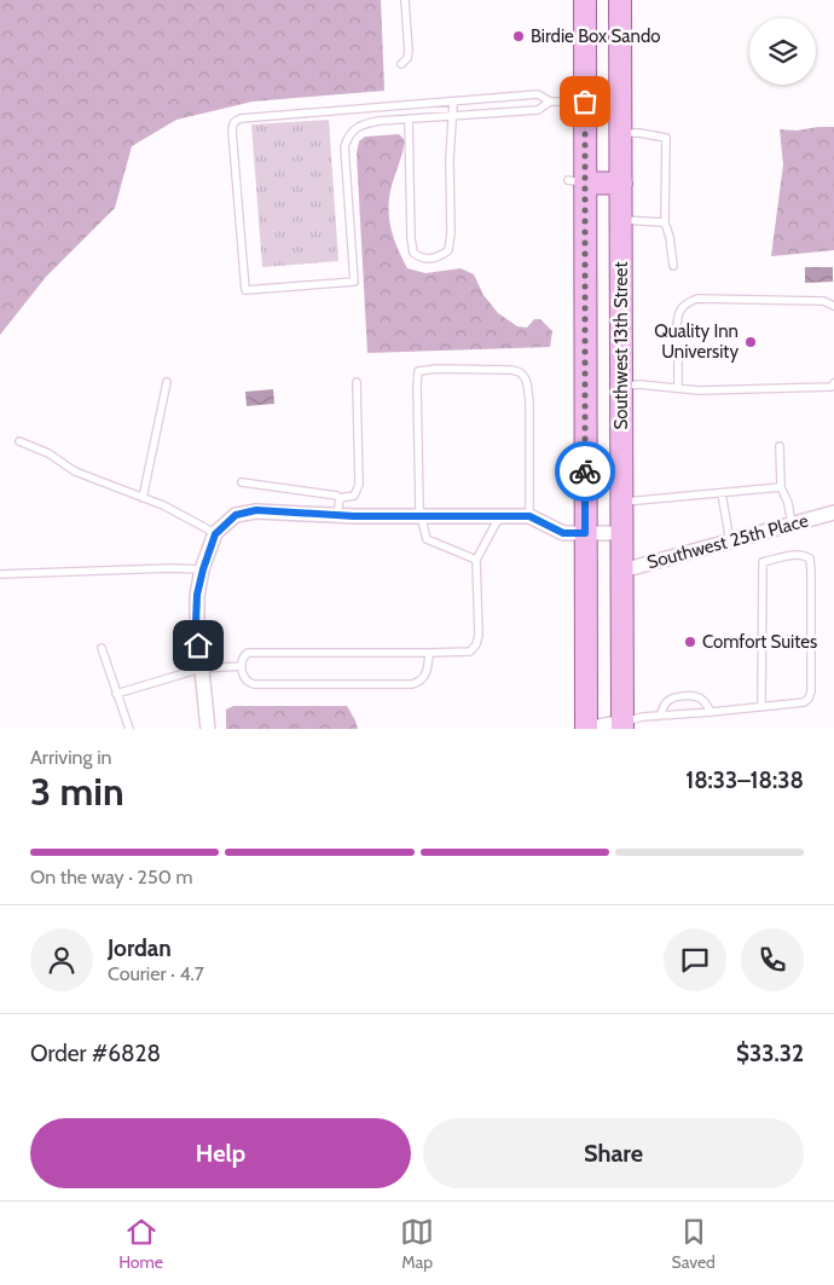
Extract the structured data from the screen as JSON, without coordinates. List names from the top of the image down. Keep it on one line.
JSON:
{"streets":{"main road":["Southwest 13th Street"],"street":["Southwest 25th Place"]},"crossings":[["Southwest 13th Street","Southwest 25th Place"]],"places":["Birdie Box Sando","Quality Inn University","Comfort Suites"],"page":{"heading":["3 min","Arriving in","18:33–18:38"],"panel":["Jordan","Courier · 4.7","Order #6828","$33.32"],"bar":"On the way · 250 m","buttons":["Help","Share"],"tabs":["Home","Map","Saved"]}}
